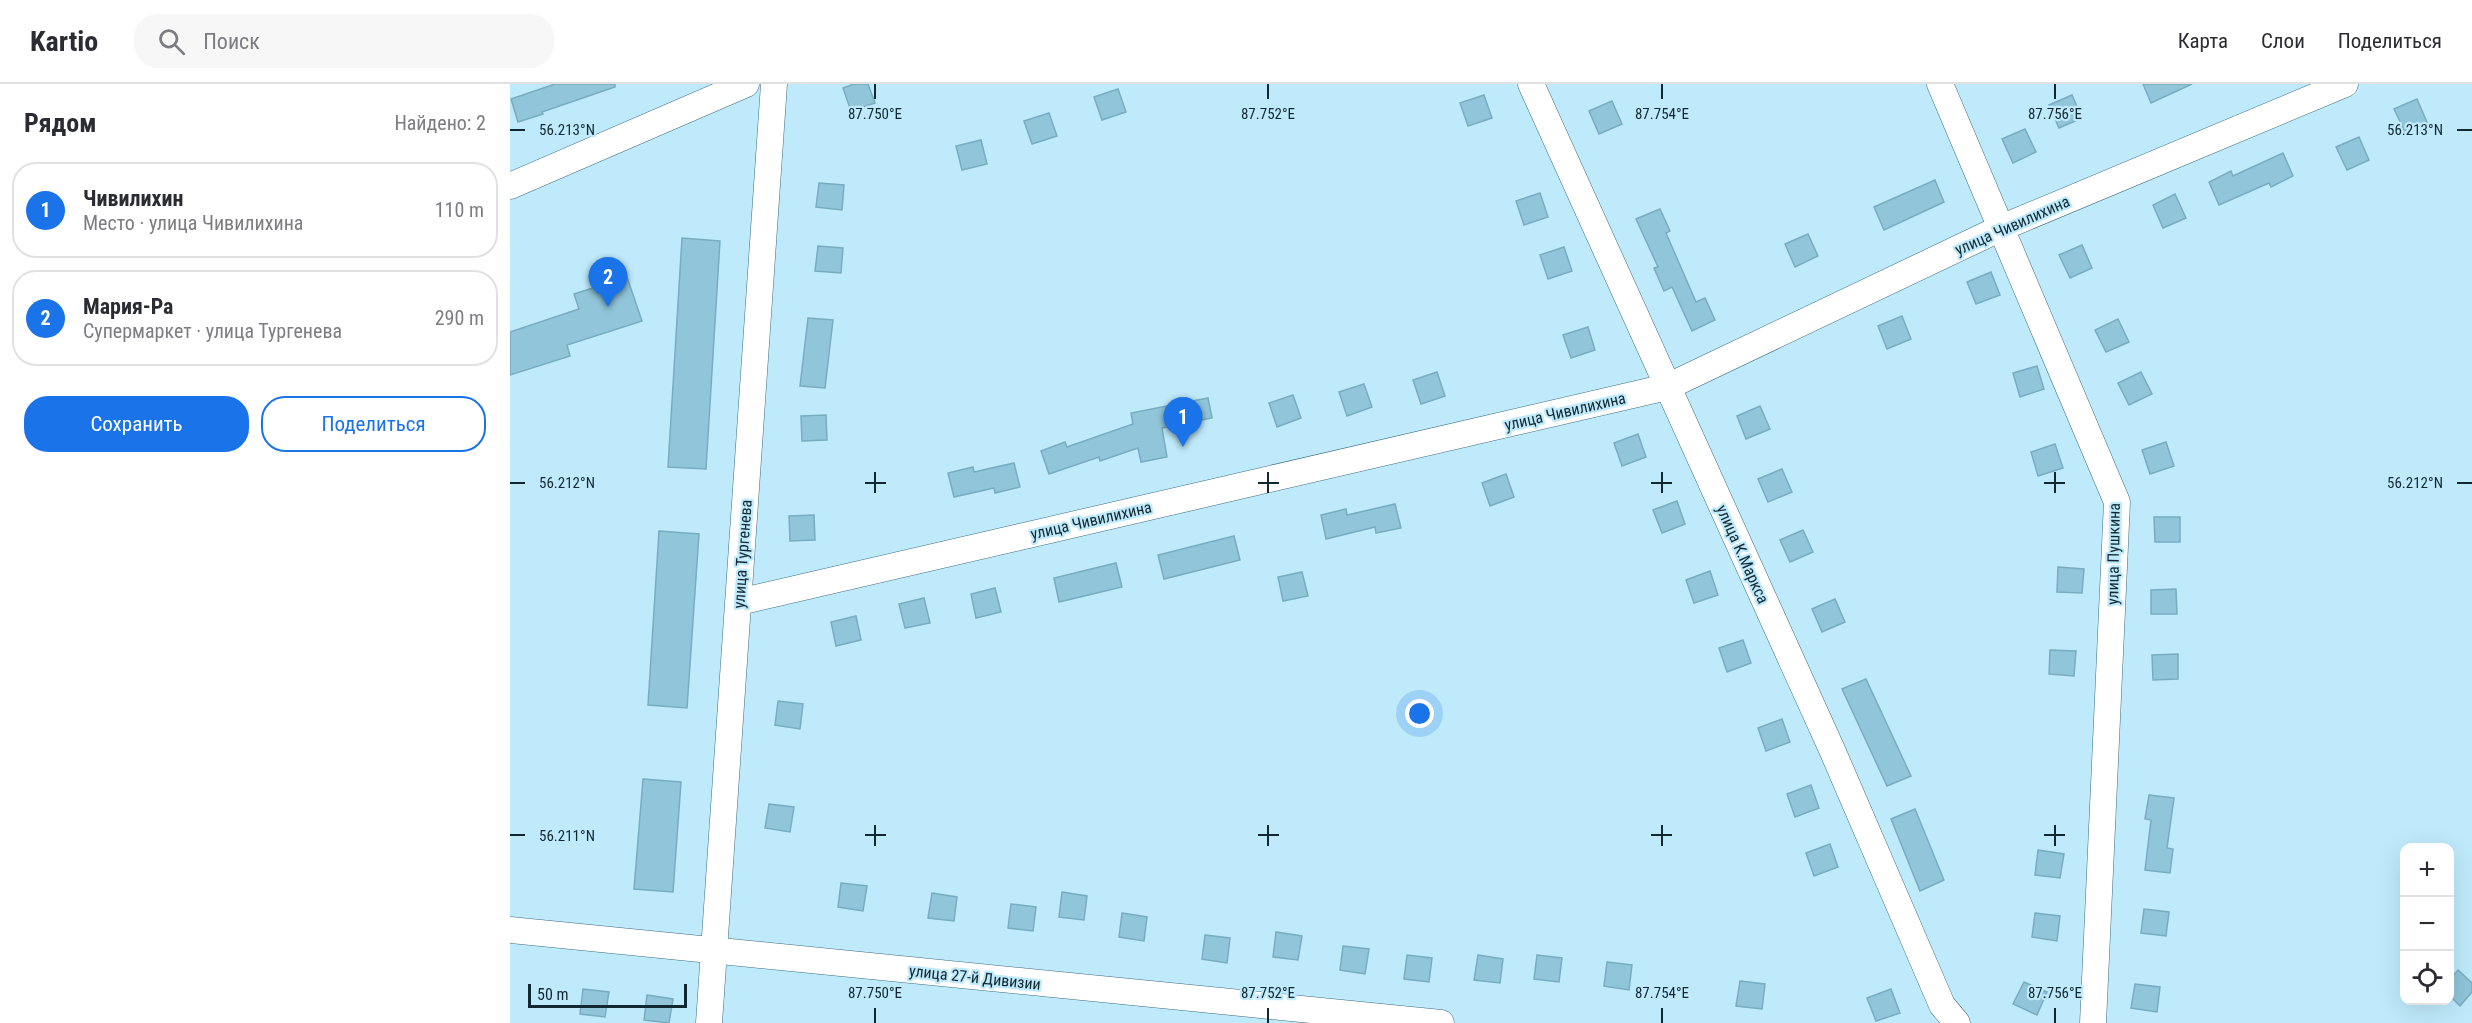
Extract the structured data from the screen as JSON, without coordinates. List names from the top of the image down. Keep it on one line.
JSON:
{"streets":{"street":["улица Чивилихина","улица Тургенева","улица К.Маркса","улица Пушкина","улица 27-й Дивизии"]},"crossings":[["улица Чивилихина","улица Тургенева"],["улица Чивилихина","улица К.Маркса"],["улица Чивилихина","улица Пушкина"],["улица Тургенева","улица 27-й Дивизии"]],"scale_bar":"50 m","page":{"header":"Kartio","search":"Поиск","nav":["Карта","Слои","Поделиться"],"heading":["Рядом","Найдено: 2"],"list":[{"mark":"1","name":"Чивилихин","note":"Место · улица Чивилихина","value":"110 m"},{"mark":"2","name":"Мария-Ра","note":"Супермаркет · улица Тургенева","value":"290 m"}],"pins":["2","1"],"buttons":["Сохранить","Поделиться"],"map_buttons":["+","−"],"scale":"50 m"},"coordinates":["87.750°E","87.752°E","87.754°E","87.756°E","56.213°N","56.212°N","56.211°N"]}
